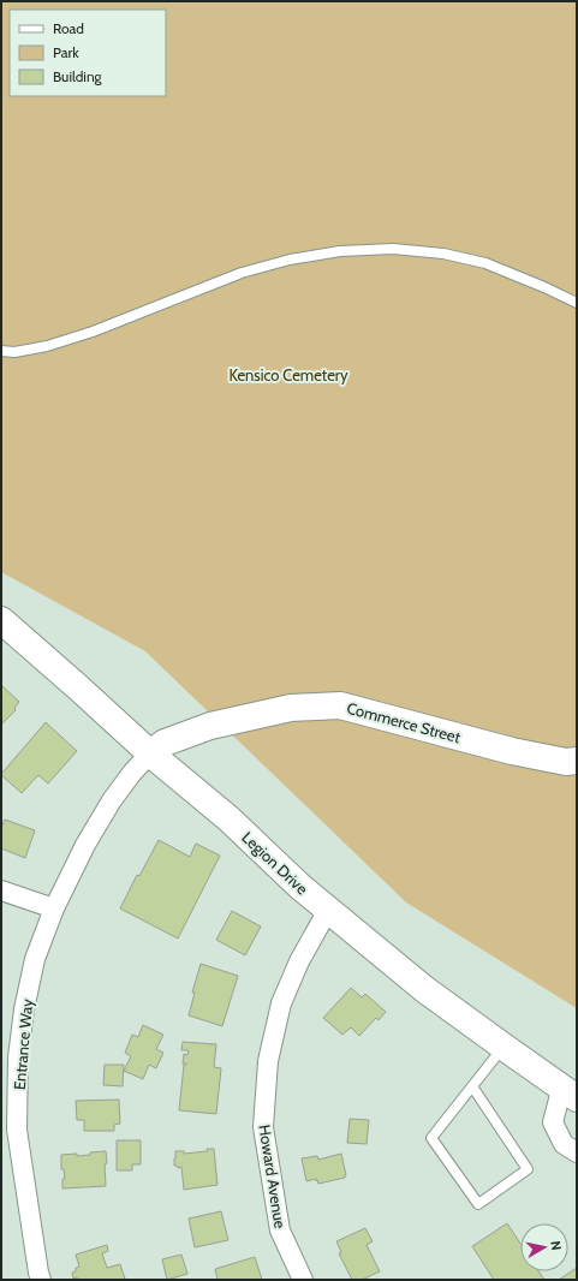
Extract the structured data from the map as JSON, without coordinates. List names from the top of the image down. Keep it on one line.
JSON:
{"streets":{"street":["Commerce Street","Legion Drive","Entrance Way","Howard Avenue"]},"crossings":[["Commerce Street","Legion Drive"],["Commerce Street","Entrance Way"],["Legion Drive","Entrance Way"],["Legion Drive","Howard Avenue"]],"parks":["Kensico Cemetery"],"legend":["Road","Park","Building"],"north":"right"}
